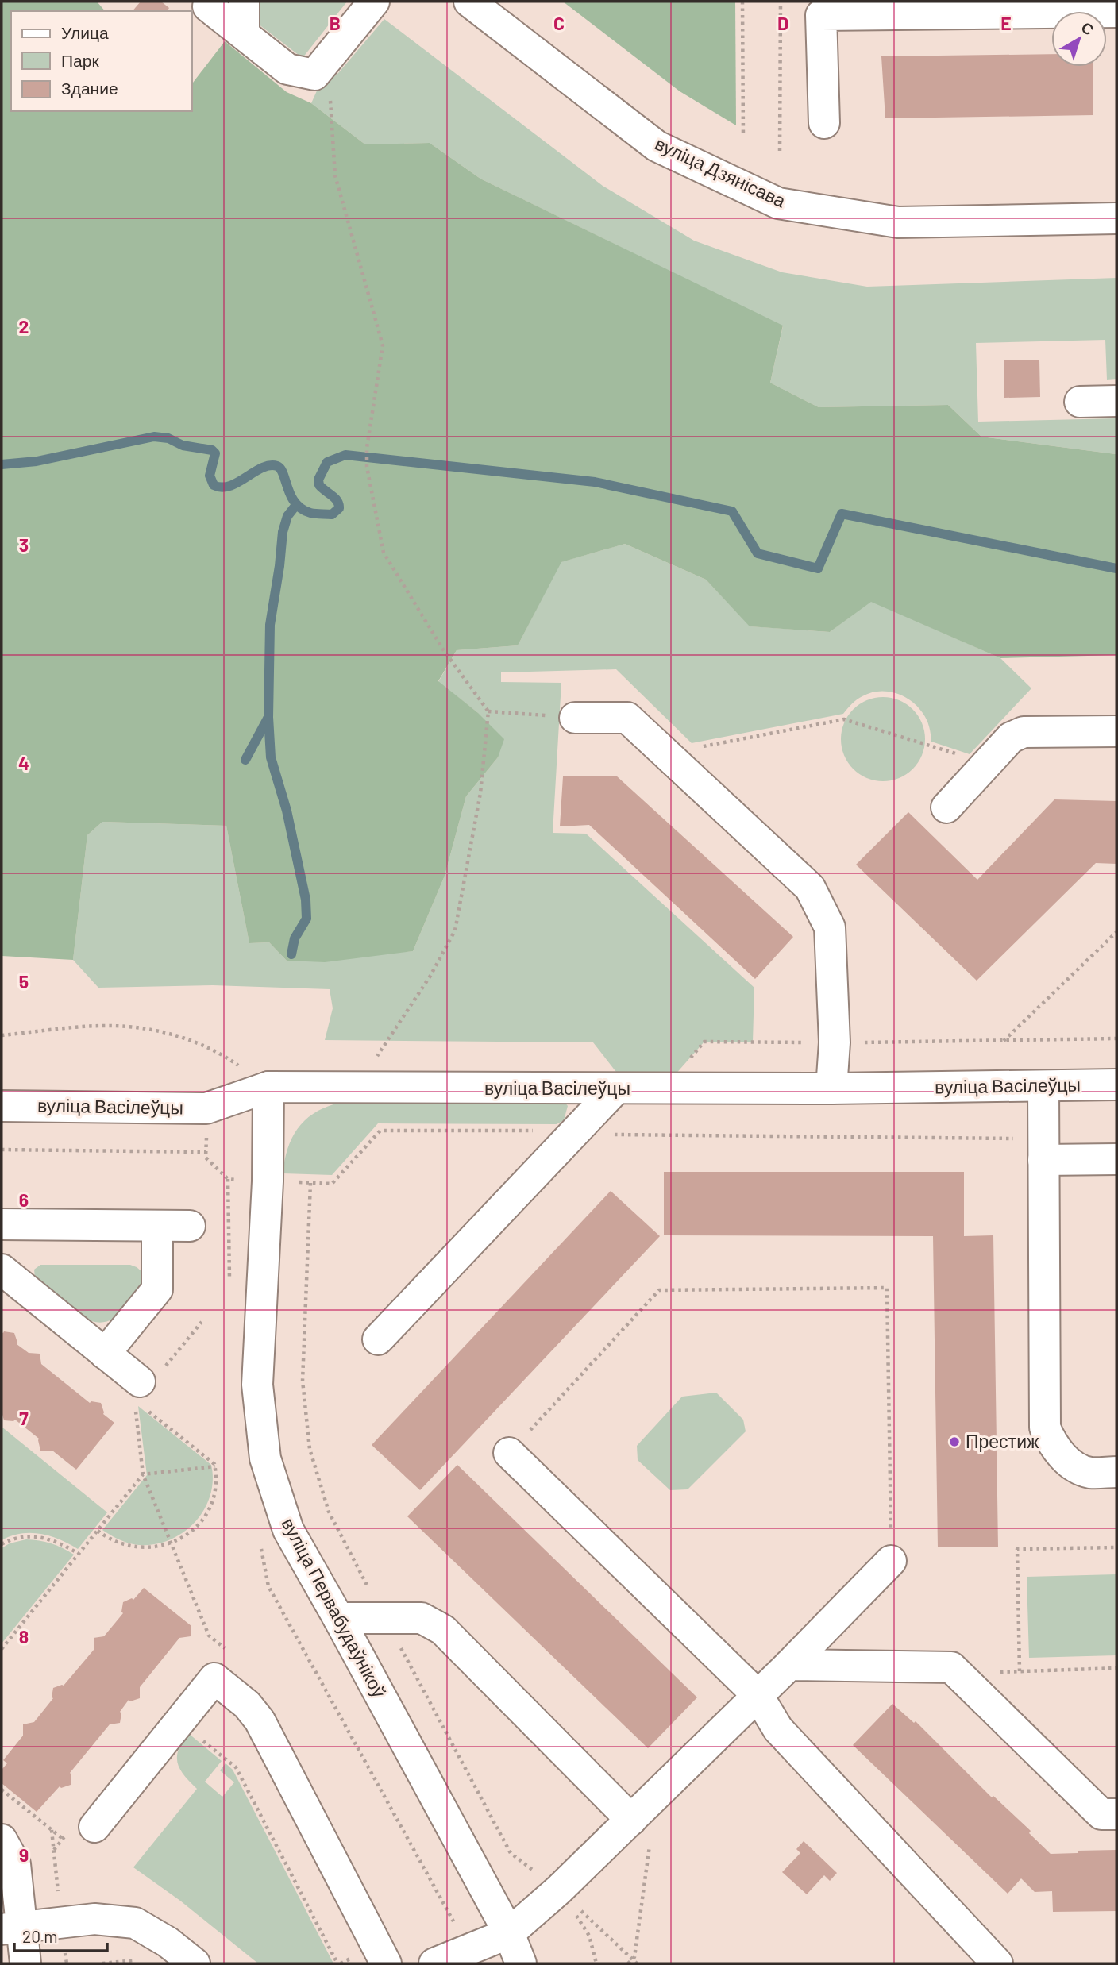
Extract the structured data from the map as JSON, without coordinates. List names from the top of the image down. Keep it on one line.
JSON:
{"streets":{"street":["вуліца Дзянісава","вуліца Васілеўцы","вуліца Первабудаўнікоў"]},"crossings":[["вуліца Васілеўцы","вуліца Первабудаўнікоў"]],"places":["Престиж"],"legend":["Улица","Парк","Здание"],"scale_bar":"20 m","north":"top right","grid":{"columns":["B","C","D","E"],"rows":["2","3","4","5","6","7","8","9"]}}
